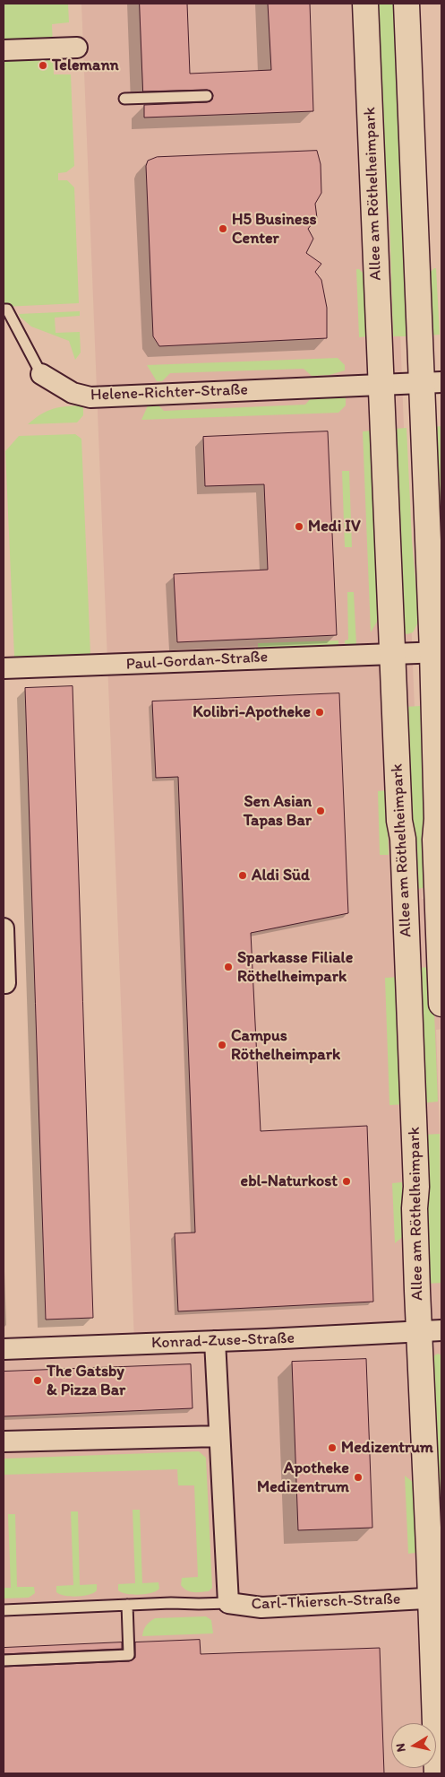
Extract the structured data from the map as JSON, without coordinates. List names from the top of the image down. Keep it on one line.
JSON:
{"streets":{"street":["Allee am Röthelheimpark","Helene-Richter-Straße","Paul-Gordan-Straße","Konrad-Zuse-Straße","Carl-Thiersch-Straße"]},"crossings":[["Allee am Röthelheimpark","Helene-Richter-Straße"],["Allee am Röthelheimpark","Paul-Gordan-Straße"],["Allee am Röthelheimpark","Konrad-Zuse-Straße"],["Allee am Röthelheimpark","Carl-Thiersch-Straße"],["Konrad-Zuse-Straße","Carl-Thiersch-Straße"]],"places":["Telemann","H5 Business Center","Medi IV","Kolibri-Apotheke","Sen Asian Tapas Bar","Aldi Süd","Sparkasse Filiale Röthelheimpark","Campus Röthelheimpark","ebl-Naturkost","The Gatsby & Pizza Bar","Medizentrum","Apotheke Medizentrum"],"north":"left"}
